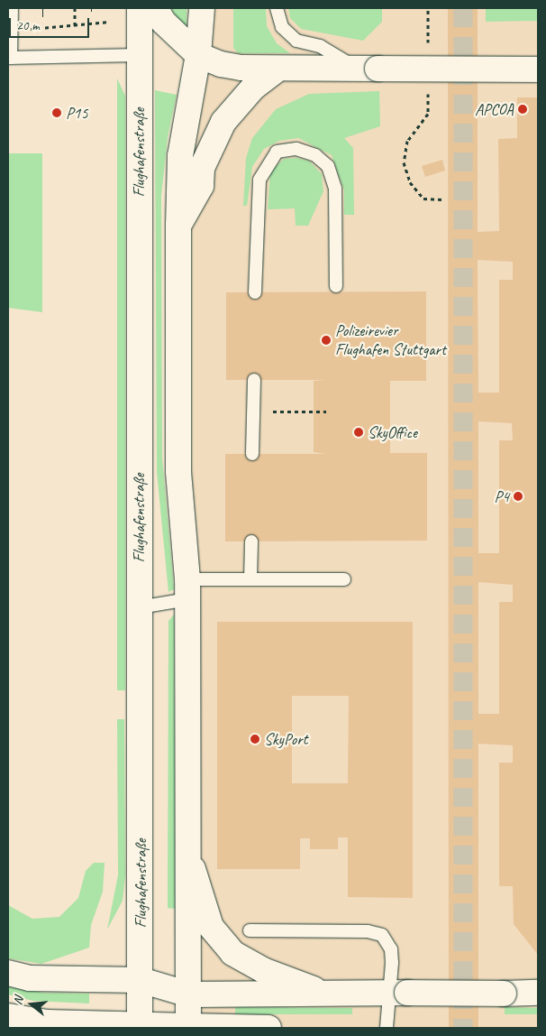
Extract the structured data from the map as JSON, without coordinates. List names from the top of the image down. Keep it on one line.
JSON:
{"streets":{"main road":["Flughafenstraße"]},"places":["APCOA","P15","Polizeirevier Flughafen Stuttgart","SkyOffice","P4","SkyPort"],"scale_bar":"20 m","north":"left"}
